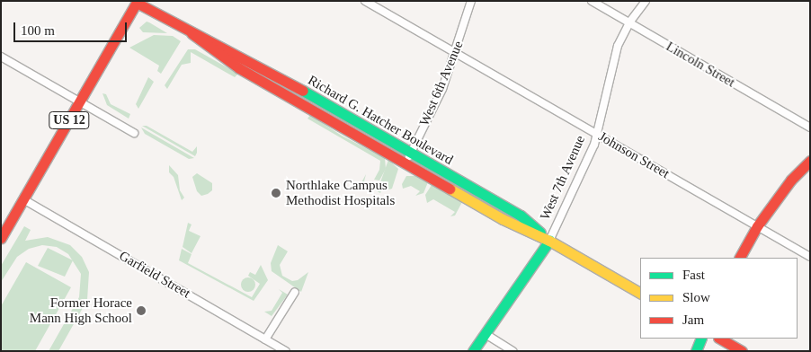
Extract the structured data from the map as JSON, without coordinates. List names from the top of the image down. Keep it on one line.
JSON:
{"streets":{"main road":["US 12","Richard G. Hatcher Boulevard","West 7th Avenue"],"street":["Lincoln Street","West 6th Avenue","Johnson Street","Garfield Street"]},"crossings":[["Lincoln Street","West 7th Avenue"],["West 6th Avenue","Richard G. Hatcher Boulevard"],["West 6th Avenue","Johnson Street"],["US 12","Richard G. Hatcher Boulevard"],["US 12","Garfield Street"],["Richard G. Hatcher Boulevard","West 7th Avenue"],["Johnson Street","West 7th Avenue"]],"places":["Northlake Campus Methodist Hospitals","Former Horace Mann High School"],"legend":["Fast","Slow","Jam"],"scale_bar":"100 m"}
